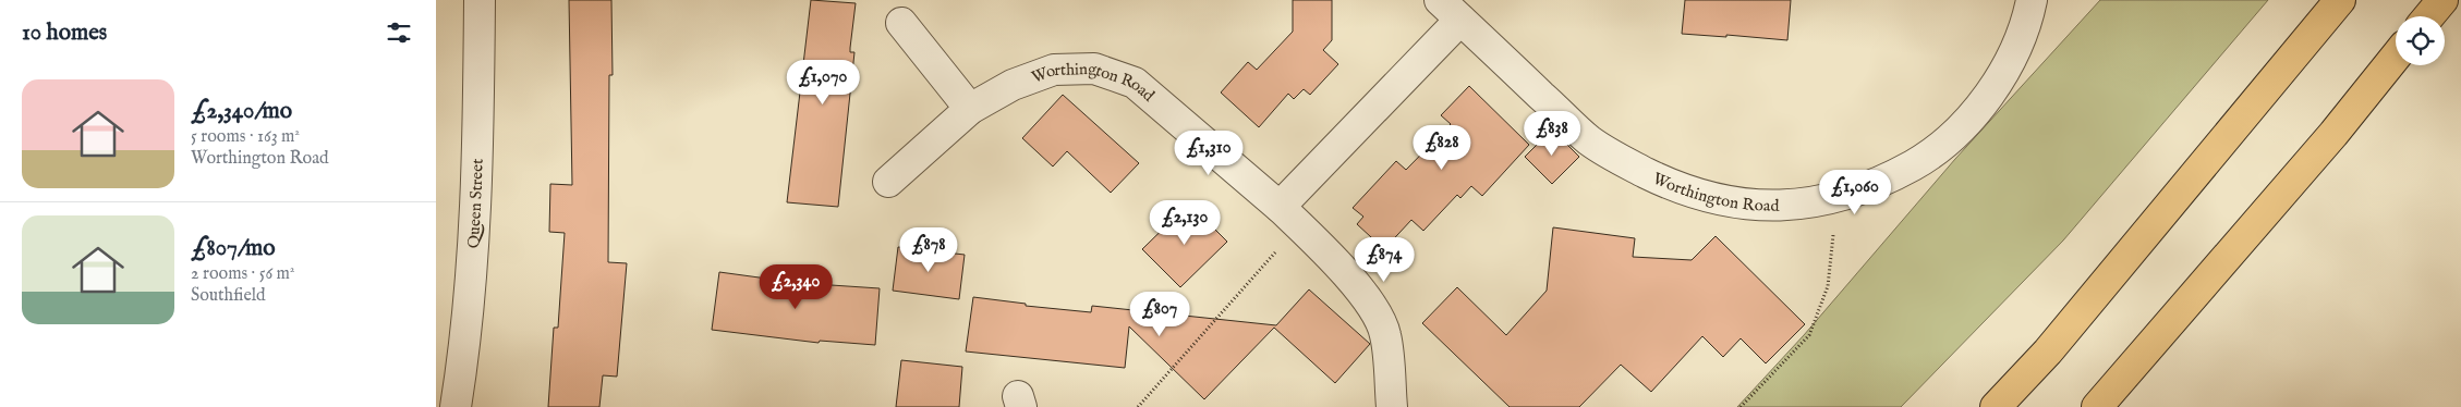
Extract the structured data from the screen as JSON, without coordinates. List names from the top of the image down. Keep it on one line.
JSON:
{"streets":{"street":["Worthington Road","Queen Street"]},"page":{"heading":"10 homes","price":["£1,070","£838","£828","£1,310","£1,060","£2,130","£878","£874","£2,340","£807"],"list":[{"name":"£2,340/mo","note":"5 rooms · 163 m² · Worthington Road"},{"name":"£807/mo","note":"2 rooms · 56 m² · Southfield"}]}}
